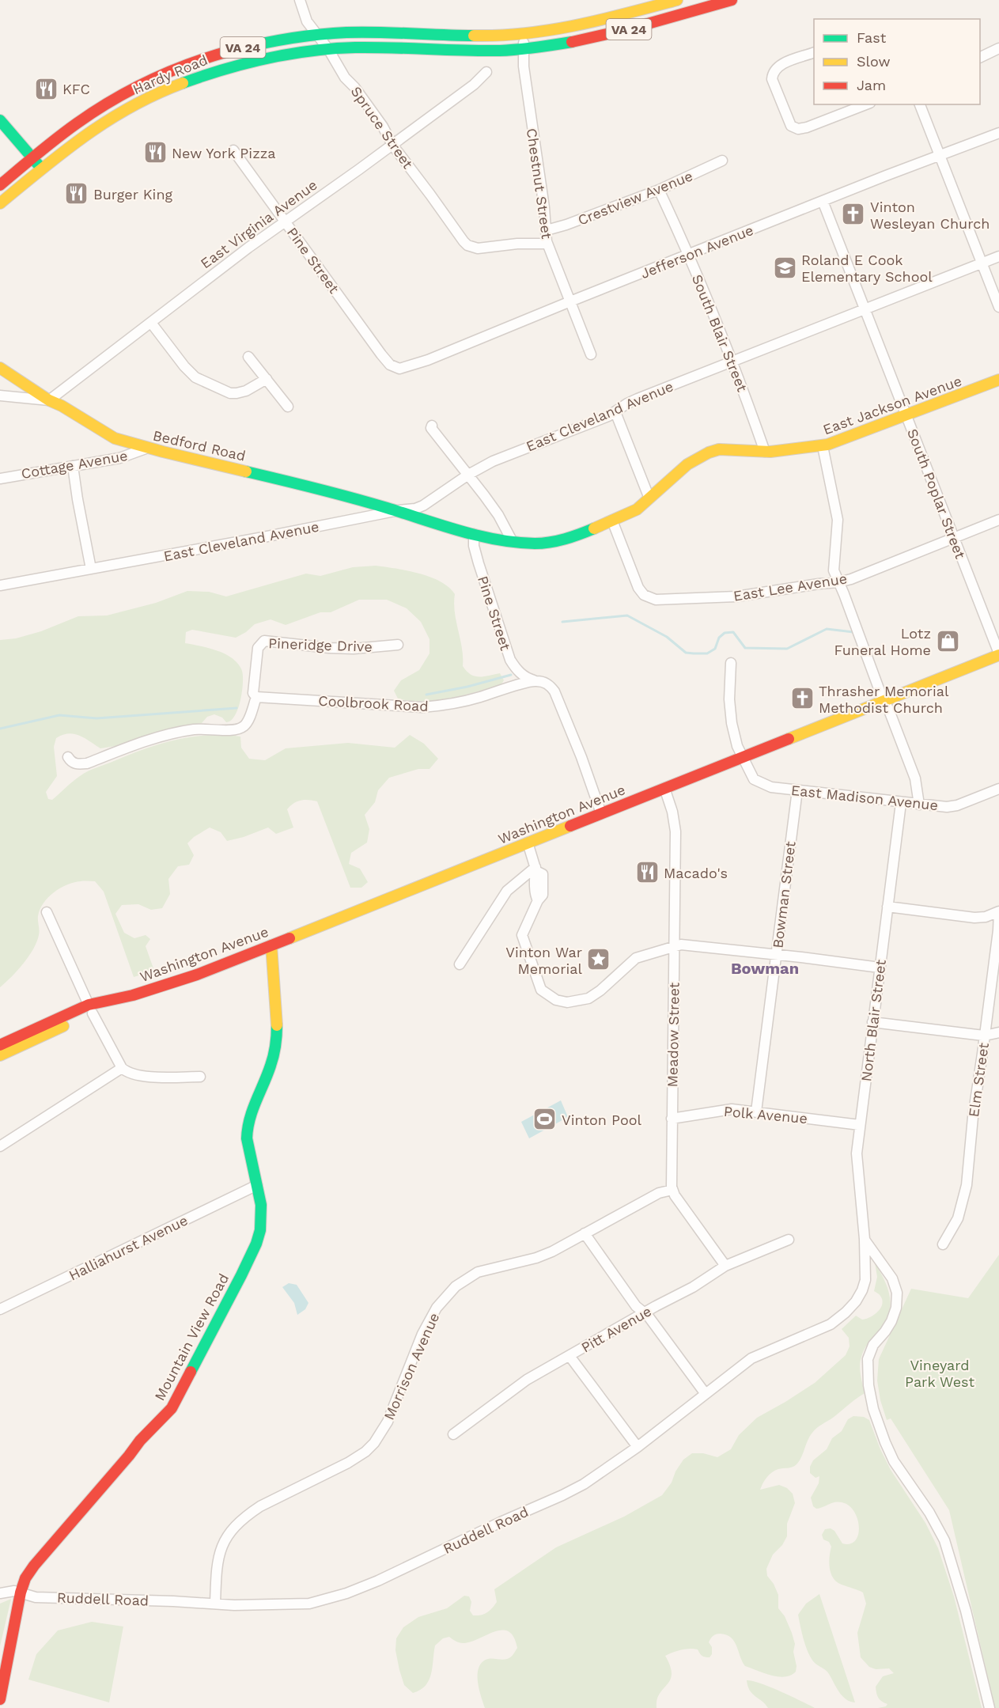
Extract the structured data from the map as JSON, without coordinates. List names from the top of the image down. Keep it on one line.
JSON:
{"streets":{"main road":["VA 24","Hardy Road","East Jackson Avenue","Bedford Road","Washington Avenue","Mountain View Road"],"street":["Spruce Street","Chestnut Street","Crestview Avenue","East Virginia Avenue","Jefferson Avenue","Pine Street","South Blair Street","East Cleveland Avenue","Cottage Avenue","South Poplar Street","East Lee Avenue","Pineridge Drive","Coolbrook Road","East Madison Avenue","Bowman Street","North Blair Street","Meadow Street","Elm Street","Polk Avenue","Halliahurst Avenue","Pitt Avenue","Morrison Avenue","Ruddell Road"]},"crossings":[["VA 24","Hardy Road"],["VA 24","Chestnut Street"],["Hardy Road","Spruce Street"],["Hardy Road","Chestnut Street"],["Spruce Street","Chestnut Street"],["Spruce Street","East Virginia Avenue"],["Chestnut Street","Crestview Avenue"],["Chestnut Street","Jefferson Avenue"],["Crestview Avenue","South Blair Street"],["East Virginia Avenue","Pine Street"],["East Virginia Avenue","Bedford Road"],["Jefferson Avenue","Pine Street"],["Jefferson Avenue","South Blair Street"],["Jefferson Avenue","South Poplar Street"],["Pine Street","East Jackson Avenue"],["Pine Street","Coolbrook Road"],["South Blair Street","East Jackson Avenue"],["South Blair Street","East Cleveland Avenue"],["East Jackson Avenue","East Cleveland Avenue"],["East Jackson Avenue","Bedford Road"],["East Jackson Avenue","South Poplar Street"],["East Jackson Avenue","East Lee Avenue"],["East Cleveland Avenue","Bedford Road"],["East Cleveland Avenue","South Poplar Street"],["Bedford Road","Cottage Avenue"],["South Poplar Street","East Lee Avenue"],["South Poplar Street","Washington Avenue"],["Pineridge Drive","Coolbrook Road"],["East Madison Avenue","Washington Avenue"],["East Madison Avenue","Bowman Street"],["East Madison Avenue","North Blair Street"],["Washington Avenue","Meadow Street"],["Washington Avenue","Mountain View Road"],["Bowman Street","Polk Avenue"],["North Blair Street","Polk Avenue"],["North Blair Street","Ruddell Road"],["Meadow Street","Polk Avenue"],["Meadow Street","Morrison Avenue"],["Halliahurst Avenue","Mountain View Road"],["Mountain View Road","Ruddell Road"],["Morrison Avenue","Ruddell Road"]],"districts":["Bowman"],"parks":["Vineyard Park West"],"places":{"restaurant":["KFC","New York Pizza","Burger King","Macado's"],"church":["Vinton Wesleyan Church","Thrasher Memorial Methodist Church"],"school or university":["Roland E Cook Elementary School"],"shop":["Lotz Funeral Home"],"place":["Vinton War Memorial"],"sports":["Vinton Pool"]},"legend":["Fast","Slow","Jam"]}
